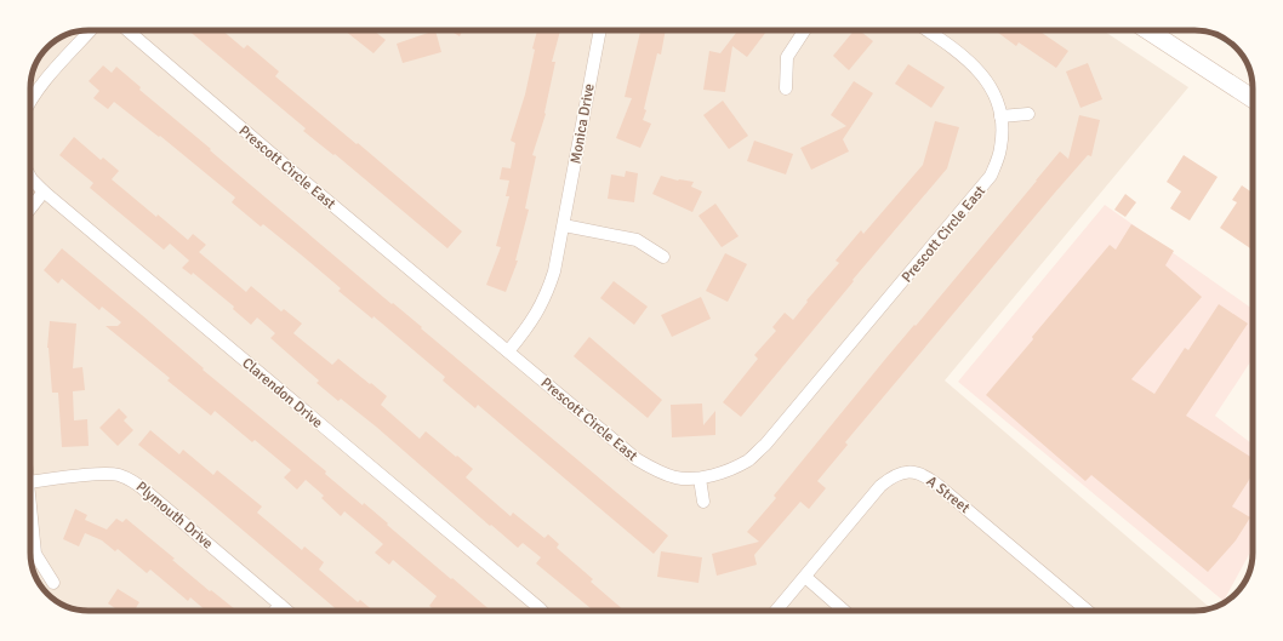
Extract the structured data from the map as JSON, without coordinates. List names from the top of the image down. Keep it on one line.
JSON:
{"streets":{"street":["Monica Drive","Prescott Circle East","Clarendon Drive","A Street","Plymouth Drive"]},"crossings":[["Monica Drive","Prescott Circle East"]]}
